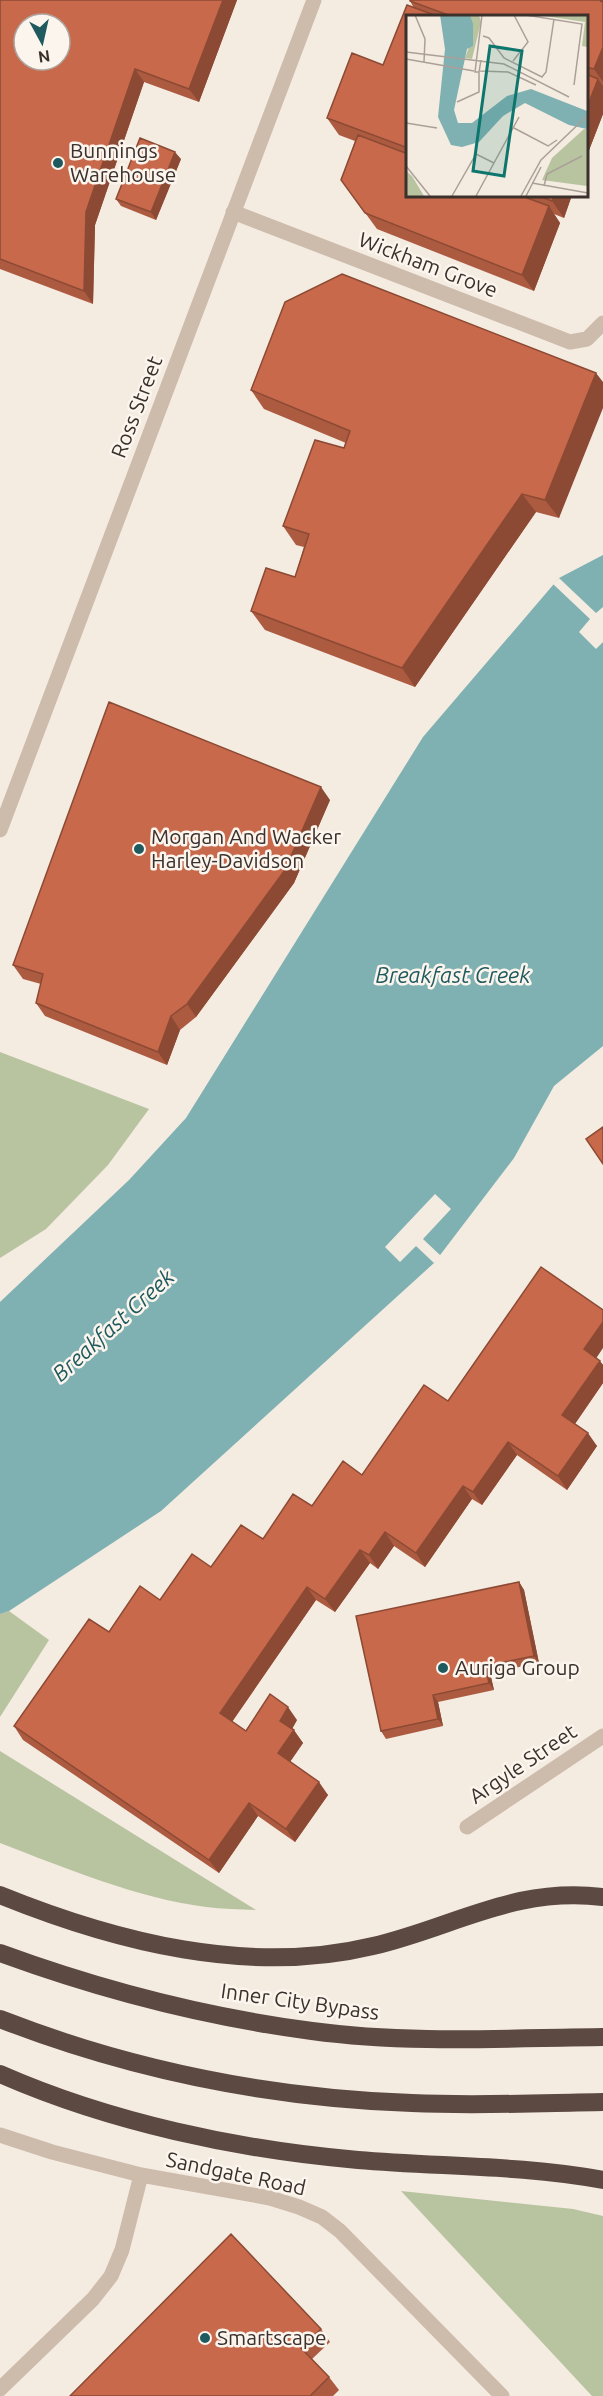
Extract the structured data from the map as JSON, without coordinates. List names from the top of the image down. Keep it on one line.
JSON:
{"streets":{"highway":["Inner City Bypass"],"street":["Wickham Grove","Ross Street","Argyle Street","Sandgate Road"]},"crossings":[["Wickham Grove","Ross Street"]],"water":["Breakfast Creek"],"places":["Bunnings Warehouse","Morgan And Wacker Harley-Davidson","Auriga Group","Smartscape"],"north":"bottom"}
